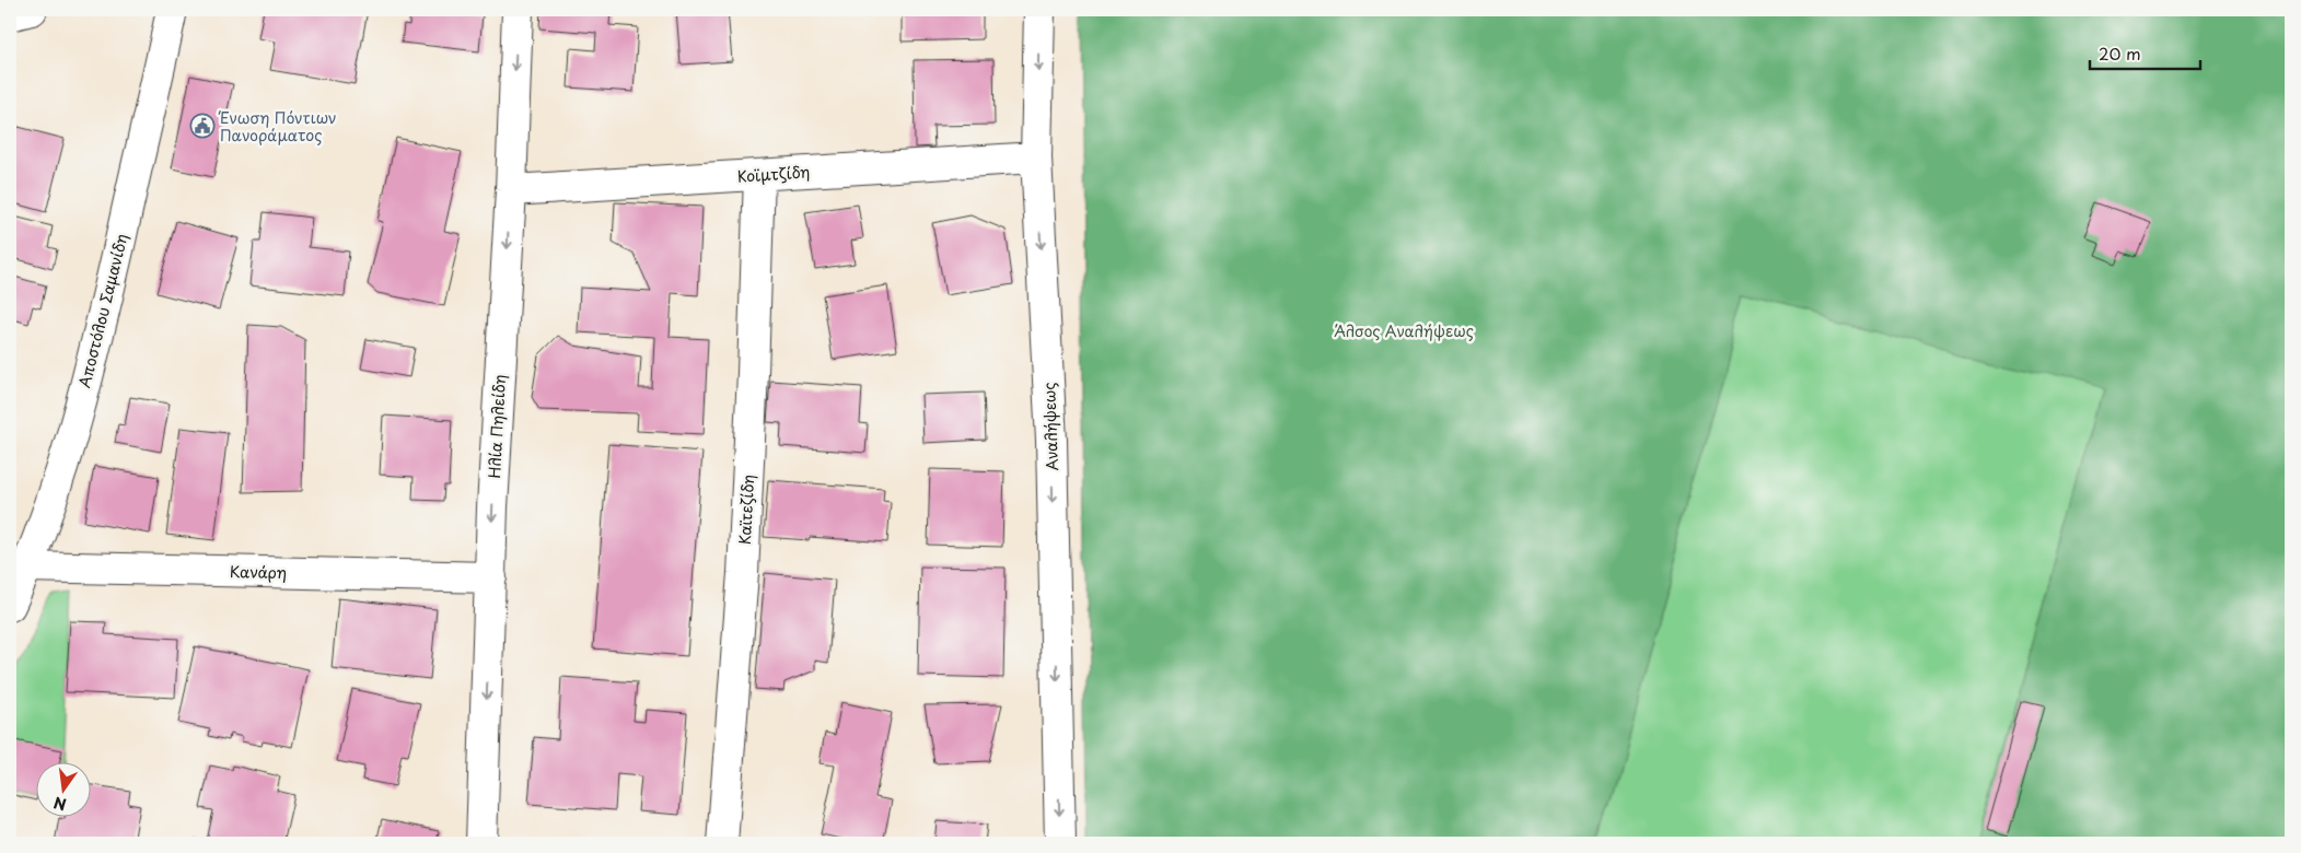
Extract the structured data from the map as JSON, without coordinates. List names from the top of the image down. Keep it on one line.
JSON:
{"streets":{"street":["Κοϊμτζίδη","Αποστόλου Σαμανίδη","Ηλία Πηλείδη","Αναλήψεως","Καϊτεζίδη","Κανάρη"]},"crossings":[["Κοϊμτζίδη","Ηλία Πηλείδη"],["Κοϊμτζίδη","Αναλήψεως"],["Κοϊμτζίδη","Καϊτεζίδη"],["Αποστόλου Σαμανίδη","Κανάρη"],["Ηλία Πηλείδη","Κανάρη"]],"one_way":["Ηλία Πηλείδη","Αναλήψεως"],"parks":["Άλσος Αναλήψεως"],"places":{"public building":["Ένωση Πόντιων Πανοράματος"]},"scale_bar":"20 m","north":"bottom"}
